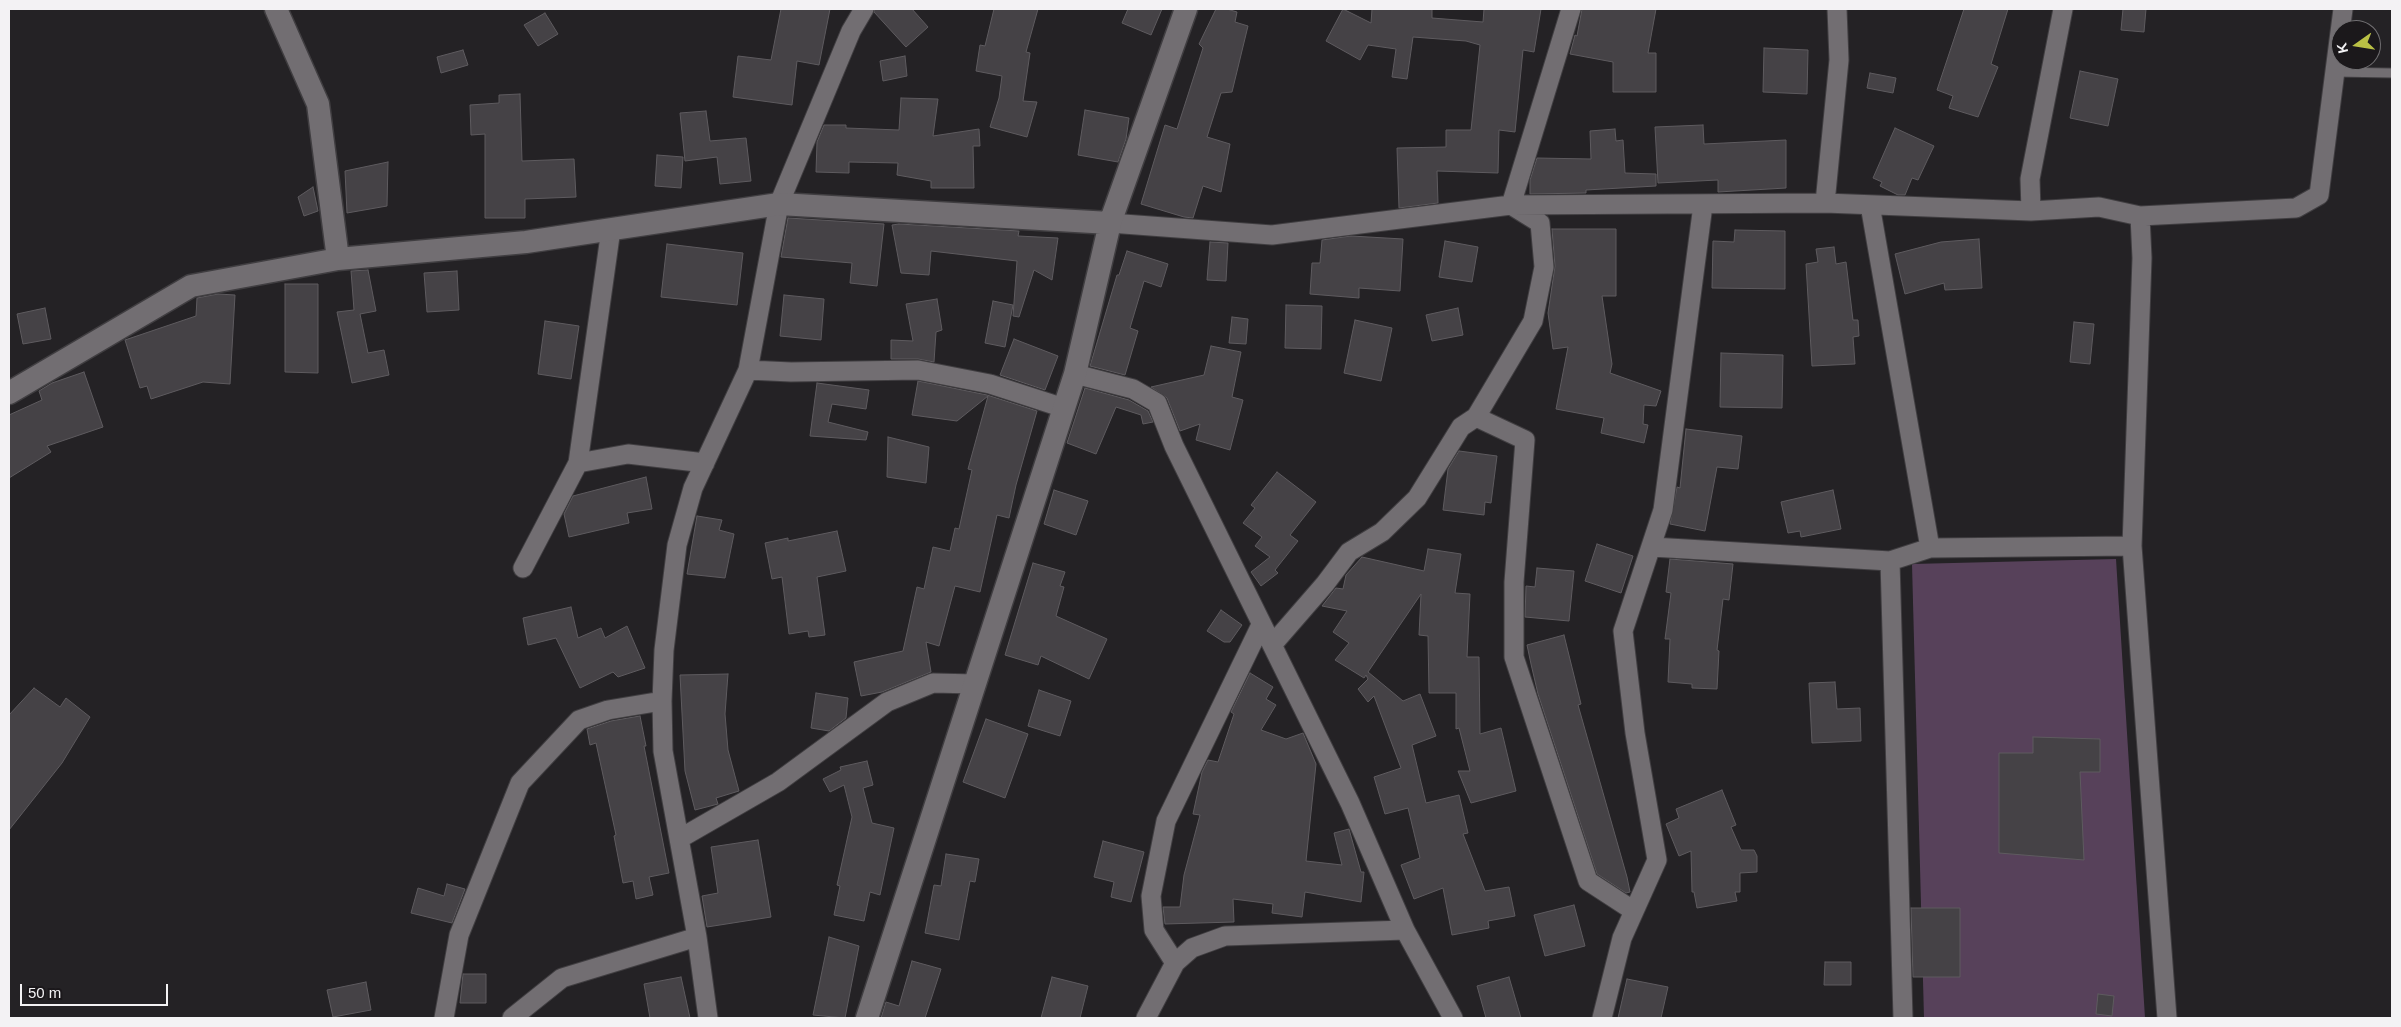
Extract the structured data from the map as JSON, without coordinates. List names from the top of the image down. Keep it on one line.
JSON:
{"scale_bar":"50 m","north":"left"}
